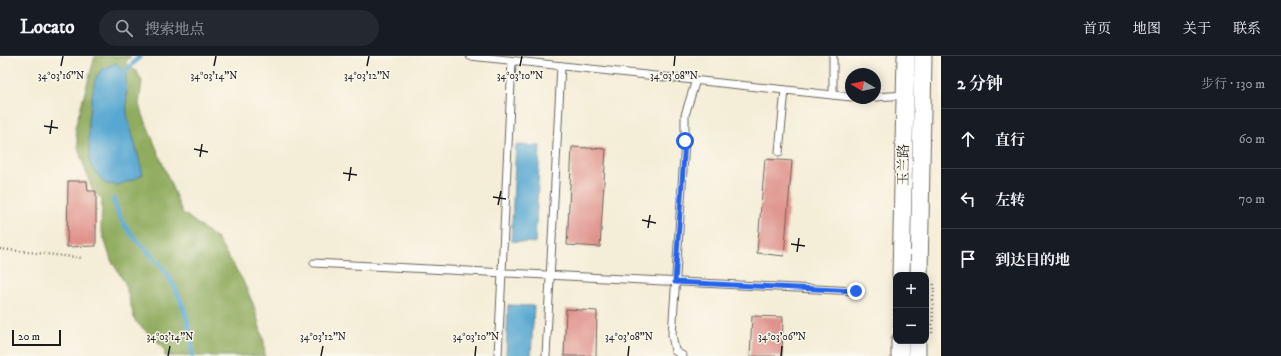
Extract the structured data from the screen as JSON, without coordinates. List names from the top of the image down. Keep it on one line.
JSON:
{"streets":{"street":["玉兰路"]},"scale_bar":"20 m","north":"left","page":{"header":"Locato","search":"搜索地点","nav":["首页","地图","关于","联系"],"heading":["2 分钟","步行 · 130 m"],"list":[["直行","60 m"],["左转","70 m"],"到达目的地"],"map_buttons":["+","−"],"scale":"20 m"},"coordinates":["34°03'16\"N","34°03'14\"N","34°03'10\"N","34°03'08\"N","34°03'12\"N","34°03'06\"N"]}
